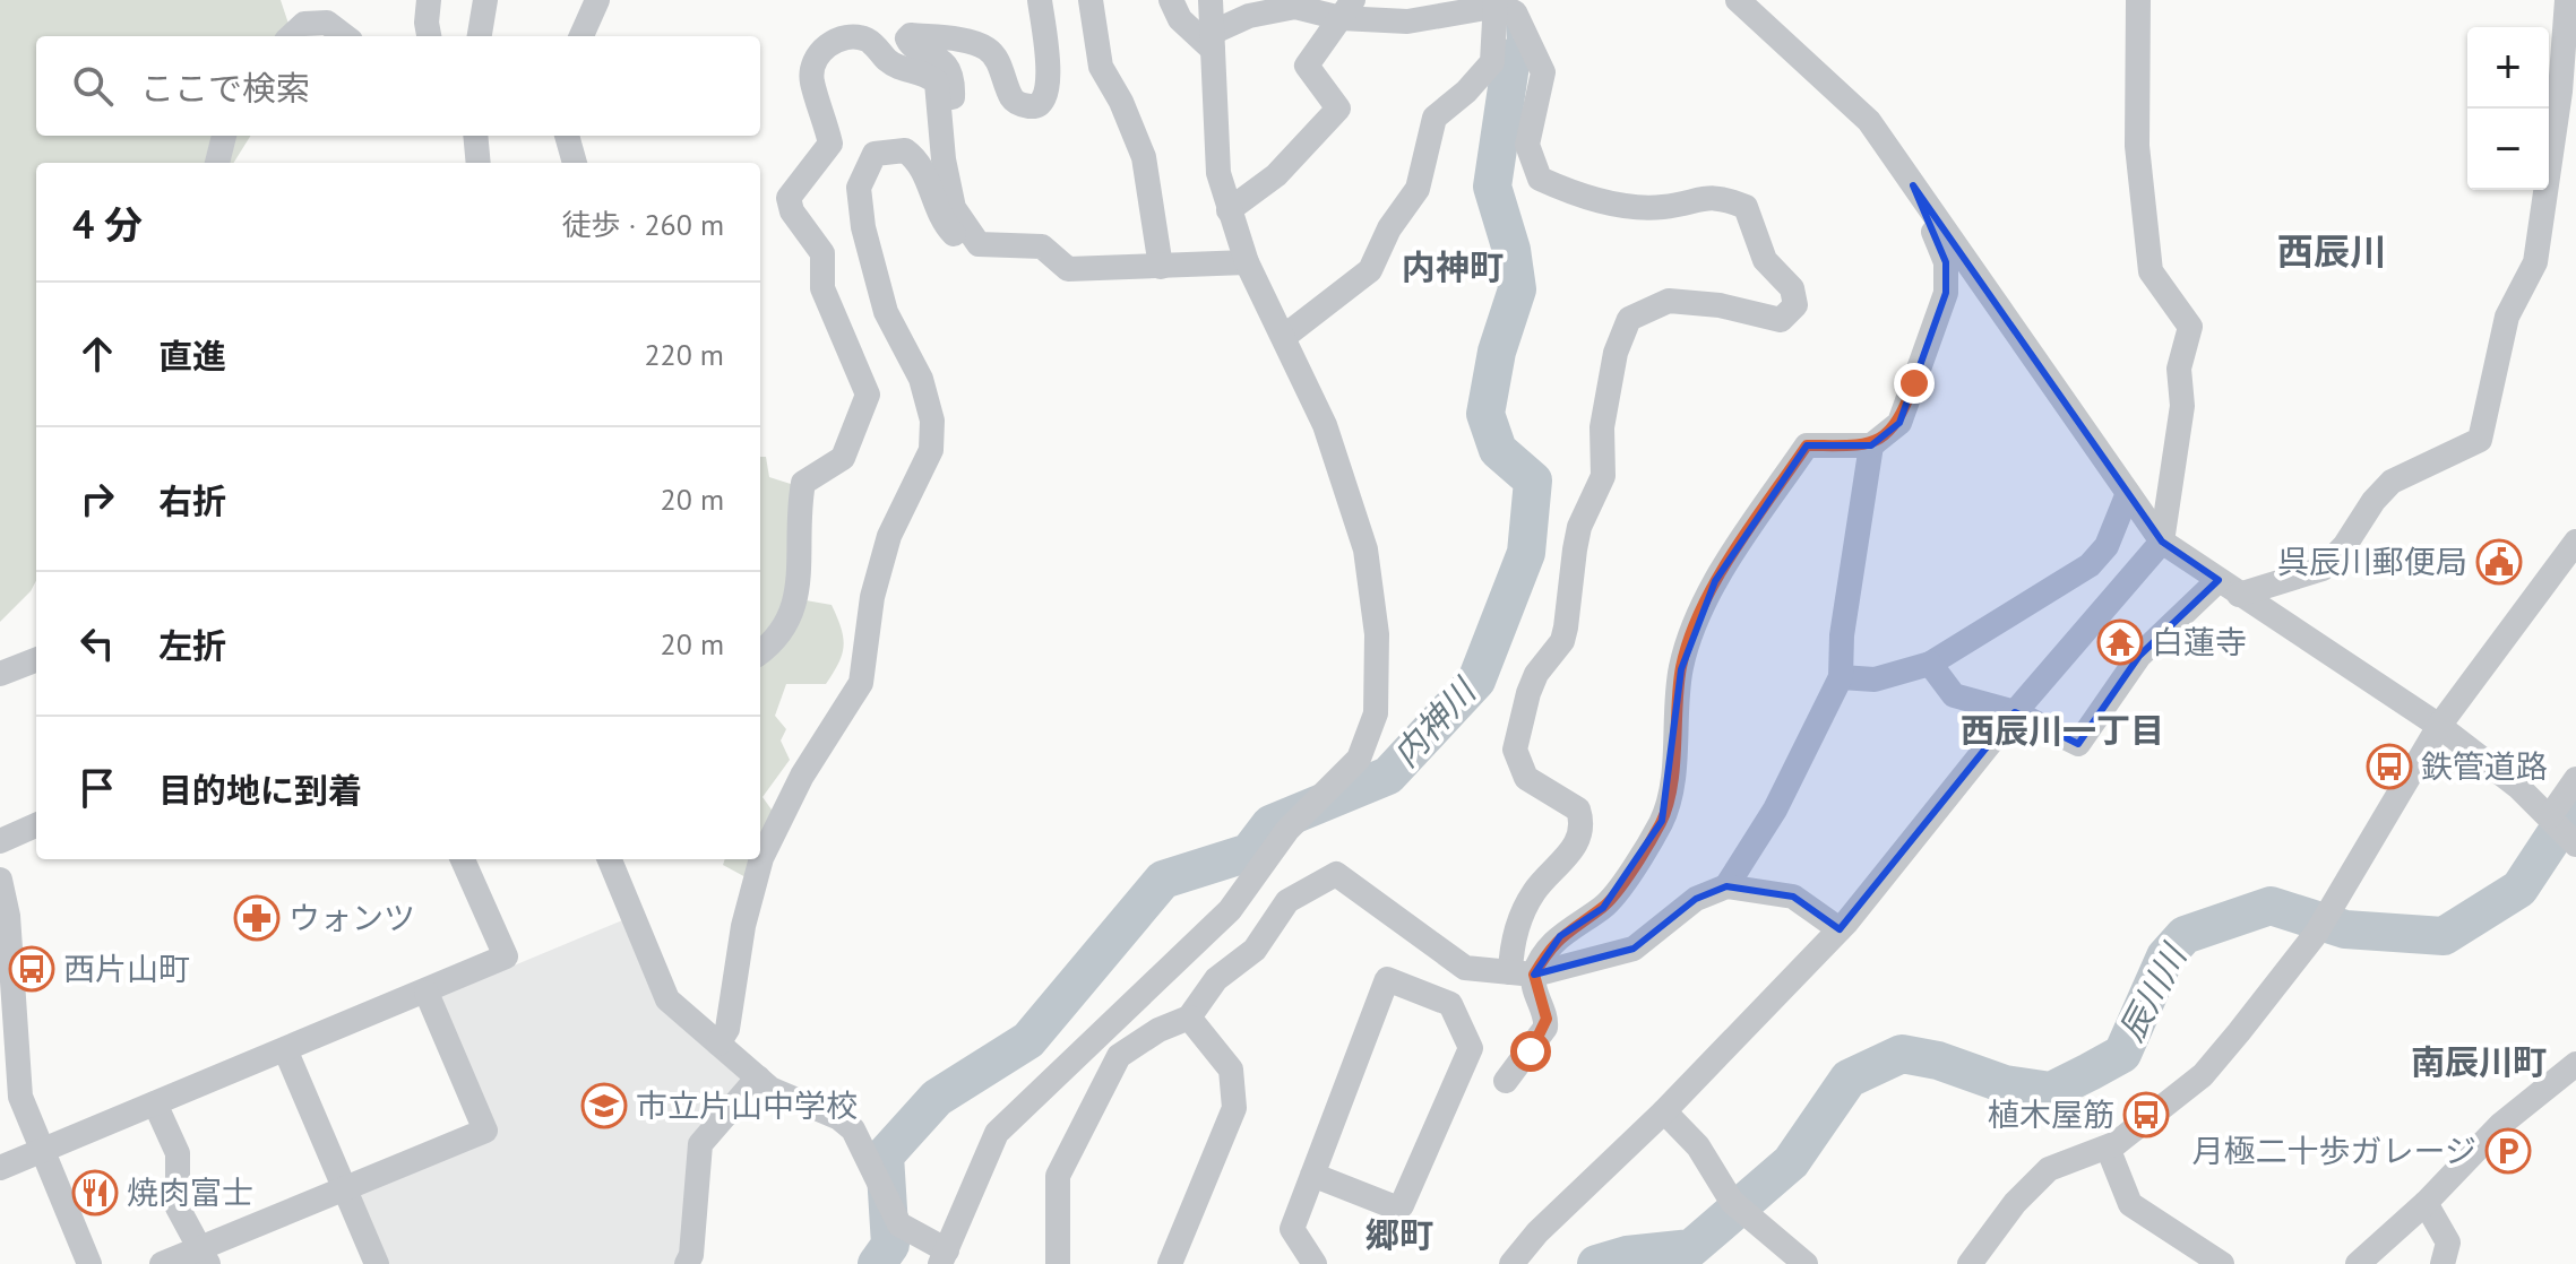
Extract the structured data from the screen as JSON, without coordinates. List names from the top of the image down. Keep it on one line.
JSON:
{"districts":["西辰川","内神町","西辰川一丁目","南辰川町","郷町"],"water":["内神川","辰川川"],"places":{"public building":["呉辰川郵便局"],"temple":["白蓮寺"],"bus stop":["鉄管道路","西片山町","植木屋筋"],"pharmacy":["ウォンツ"],"school or university":["市立片山中学校"],"parking":["月極二十歩ガレージ"],"restaurant":["焼肉富士"]},"page":{"map_buttons":["+","−"],"search":"ここで検索","heading":["4 分","徒歩 · 260 m"],"list":[["直進","220 m"],["右折","20 m"],["左折","20 m"],"目的地に到着"]}}
